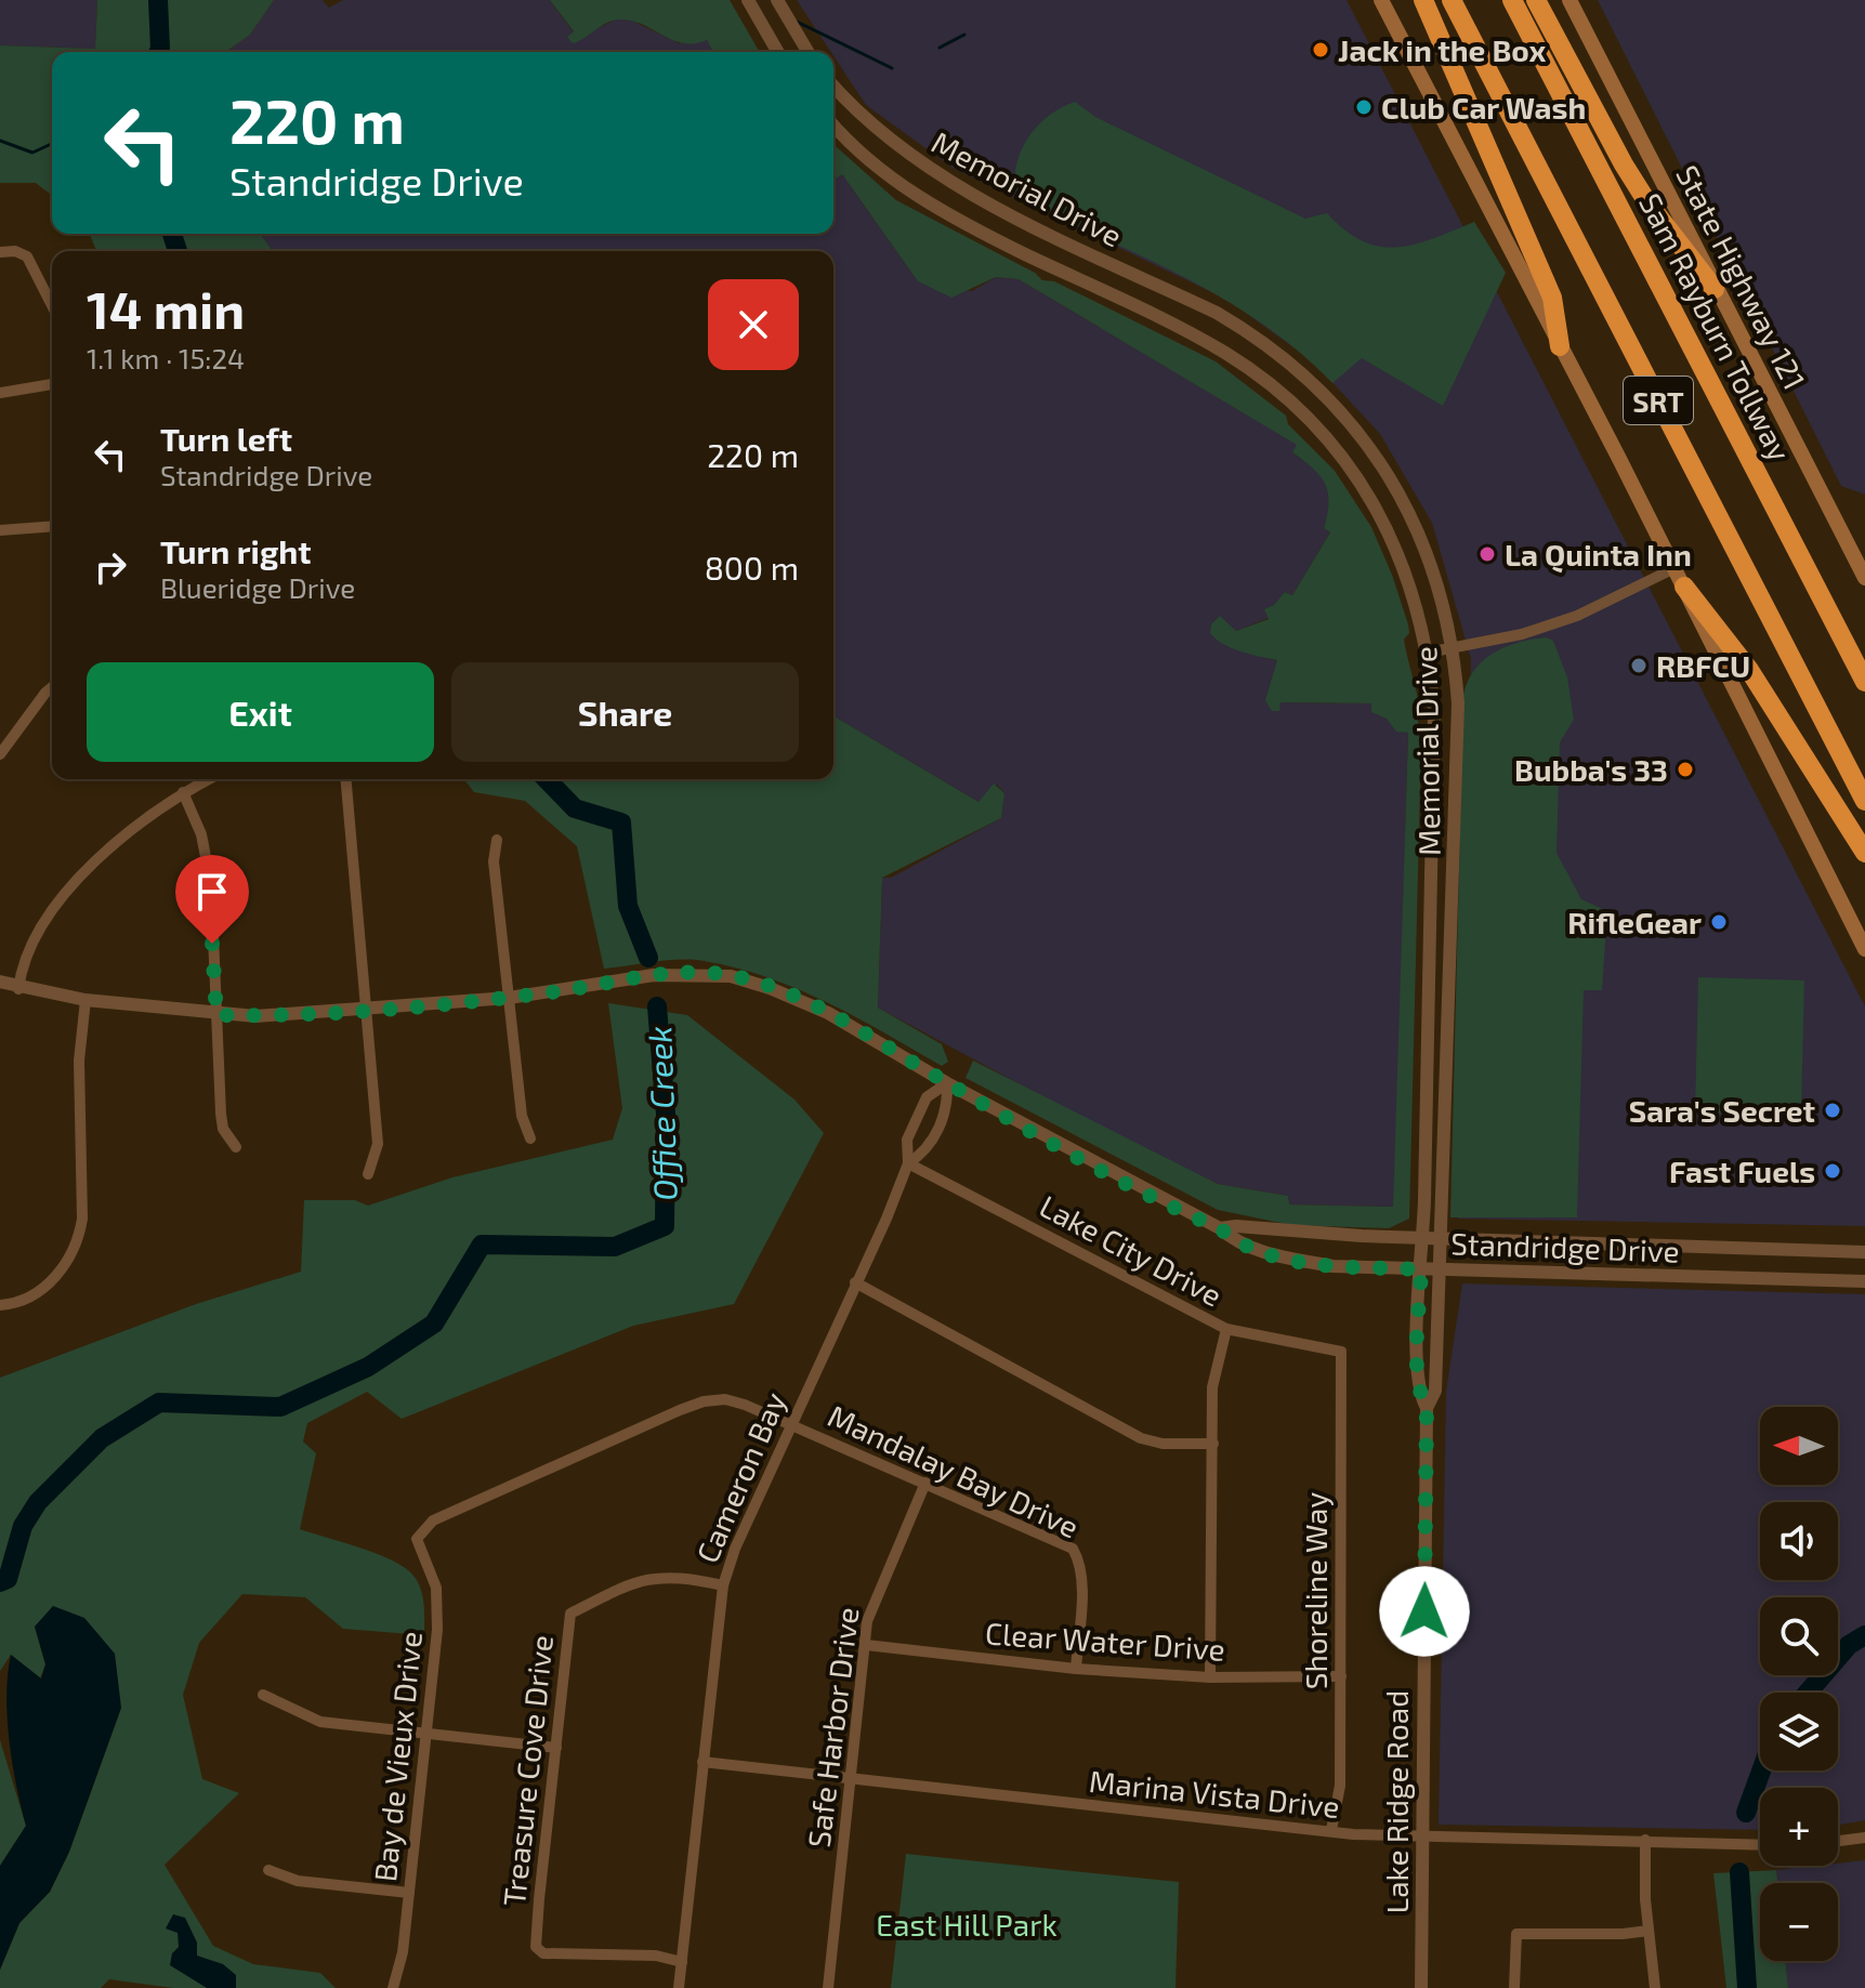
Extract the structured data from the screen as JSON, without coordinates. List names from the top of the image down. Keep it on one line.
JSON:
{"streets":{"highway":["Sam Rayburn Tollway","SRT"],"main road":["State Highway 121"],"street":["Memorial Drive","Standridge Drive","Lake City Drive","Mandalay Bay Drive","Cameron Bay","Shoreline Way","Clear Water Drive","Safe Harbor Drive","Bay de Vieux Drive","Treasure Cove Drive","Marina Vista Drive","Lake Ridge Road"]},"crossings":[["Memorial Drive","Standridge Drive"],["Memorial Drive","Lake Ridge Road"],["Standridge Drive","Cameron Bay"],["Standridge Drive","Lake Ridge Road"],["Lake City Drive","Cameron Bay"],["Lake City Drive","Shoreline Way"],["Mandalay Bay Drive","Cameron Bay"],["Mandalay Bay Drive","Clear Water Drive"],["Mandalay Bay Drive","Safe Harbor Drive"],["Mandalay Bay Drive","Bay de Vieux Drive"],["Cameron Bay","Treasure Cove Drive"],["Cameron Bay","Marina Vista Drive"],["Shoreline Way","Clear Water Drive"],["Shoreline Way","Marina Vista Drive"],["Clear Water Drive","Safe Harbor Drive"],["Safe Harbor Drive","Marina Vista Drive"],["Marina Vista Drive","Lake Ridge Road"]],"water":["Office Creek"],"parks":["East Hill Park"],"places":["Jack in the Box","Club Car Wash","La Quinta Inn","RBFCU","Bubba's 33","RifleGear","Sara's Secret","Fast Fuels"],"north":"left","page":{"turn":["220 m","Standridge Drive"],"heading":["14 min","1.1 km · 15:24"],"list":[{"name":"Turn left","note":"Standridge Drive","value":"220 m"},{"name":"Turn right","note":"Blueridge Drive","value":"800 m"}],"buttons":["Exit","Share"],"map_buttons":["+","−"]}}
